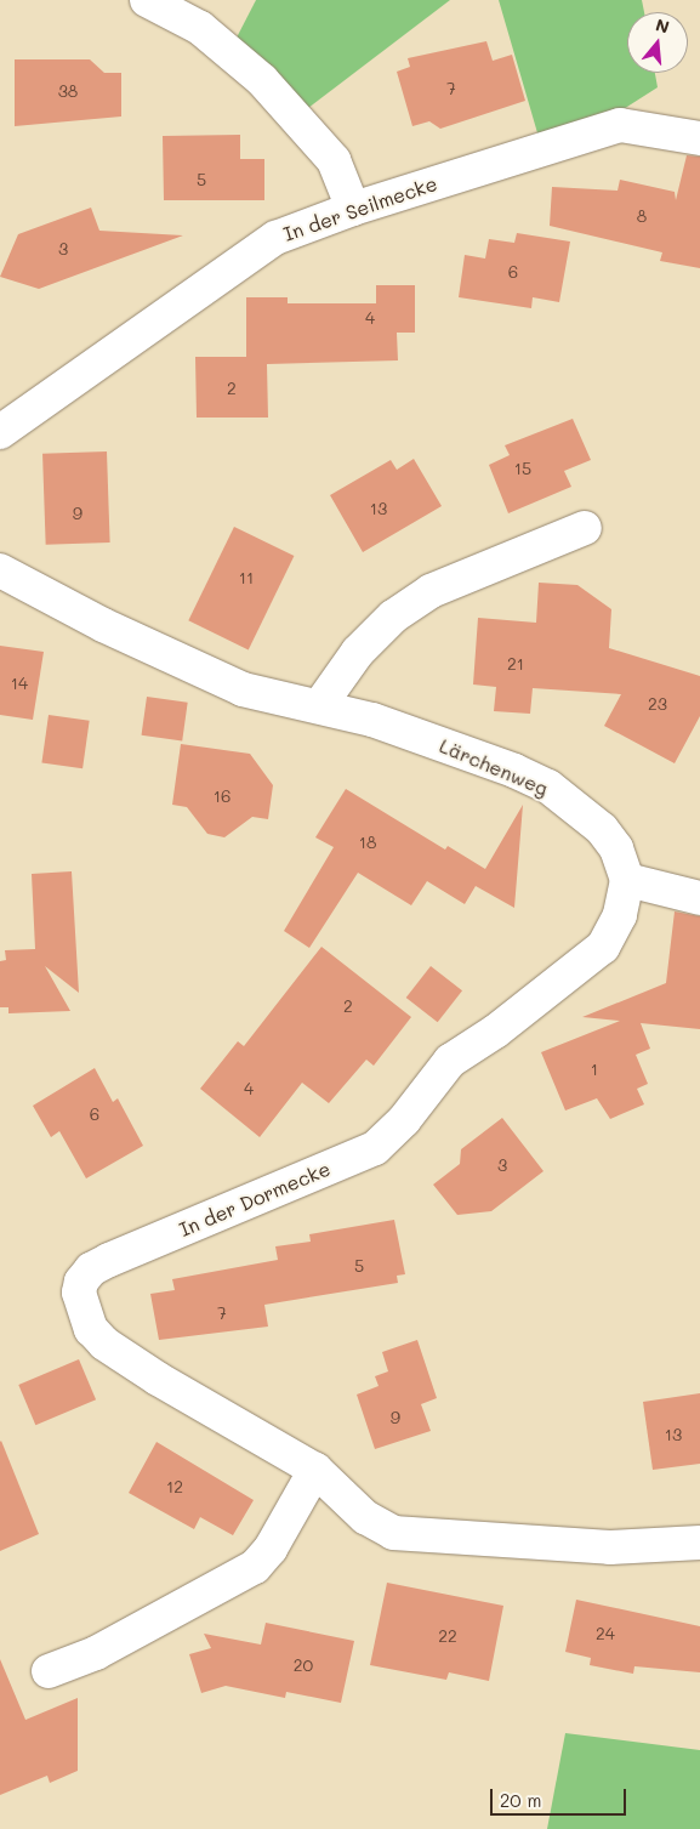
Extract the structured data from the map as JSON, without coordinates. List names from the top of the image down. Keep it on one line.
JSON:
{"streets":{"street":["In der Seilmecke","Lärchenweg","In der Dormecke"]},"crossings":[["Lärchenweg","In der Dormecke"]],"house_numbers":["7","38","5","8","3","6","4","2","15","13","9","11","21","14","23","16","18","2","1","4","6","3","5","7","9","13","12","24","22","20"],"scale_bar":"20 m","north":"top"}
